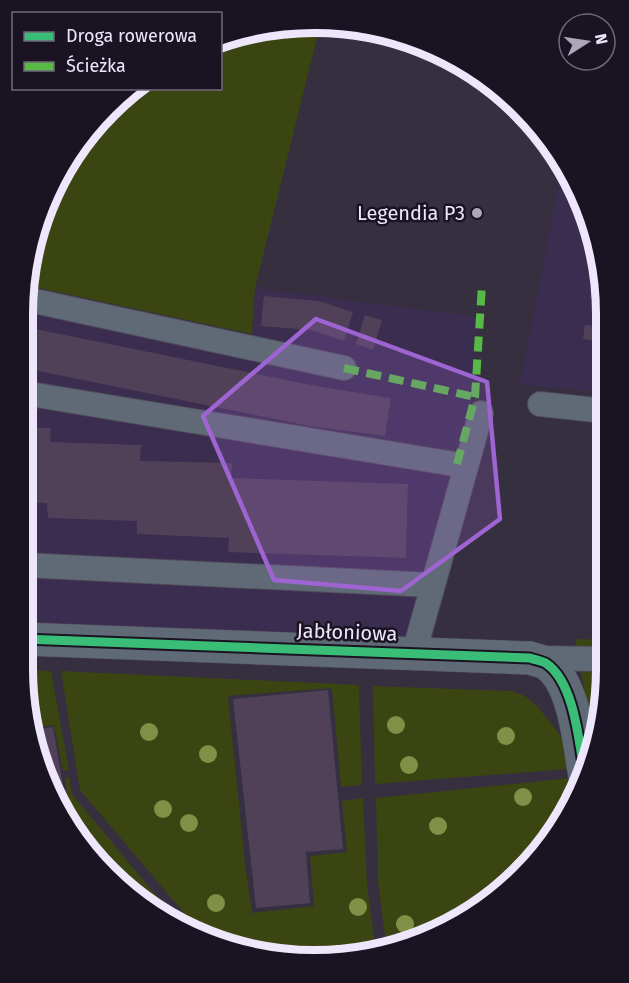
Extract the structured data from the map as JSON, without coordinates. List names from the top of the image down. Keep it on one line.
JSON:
{"streets":{"street":["Jabłoniowa"]},"places":["Legendia P3"],"legend":["Droga rowerowa","Ścieżka"],"north":"right"}
